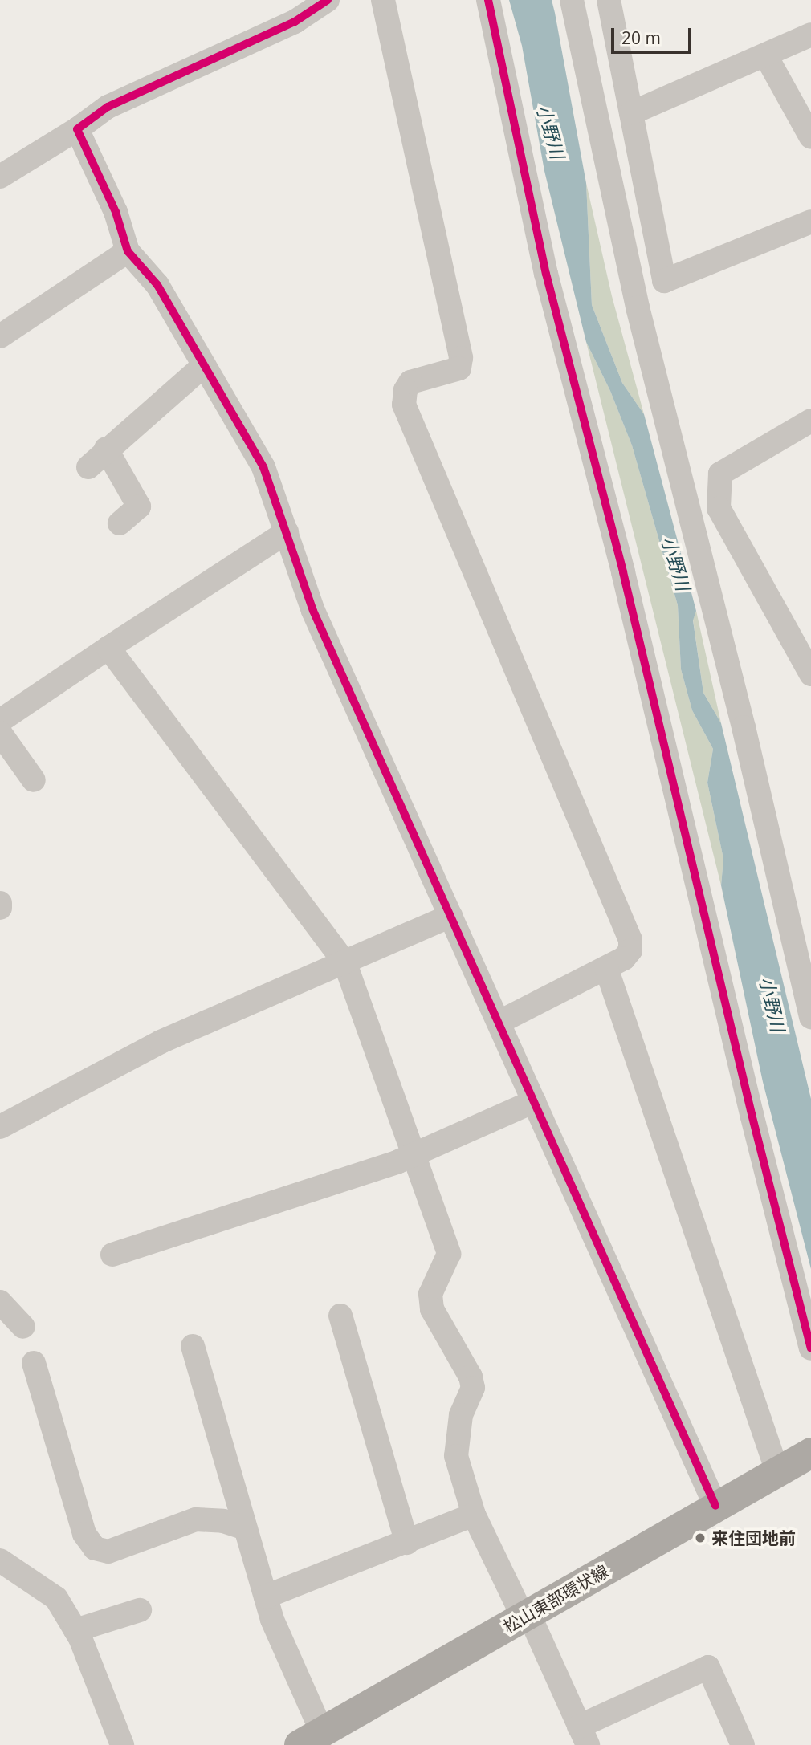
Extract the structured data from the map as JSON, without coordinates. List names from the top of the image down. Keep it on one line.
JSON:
{"streets":{"main road":["松山東部環状線"]},"water":["小野川"],"places":["来住団地前"],"scale_bar":"20 m"}
